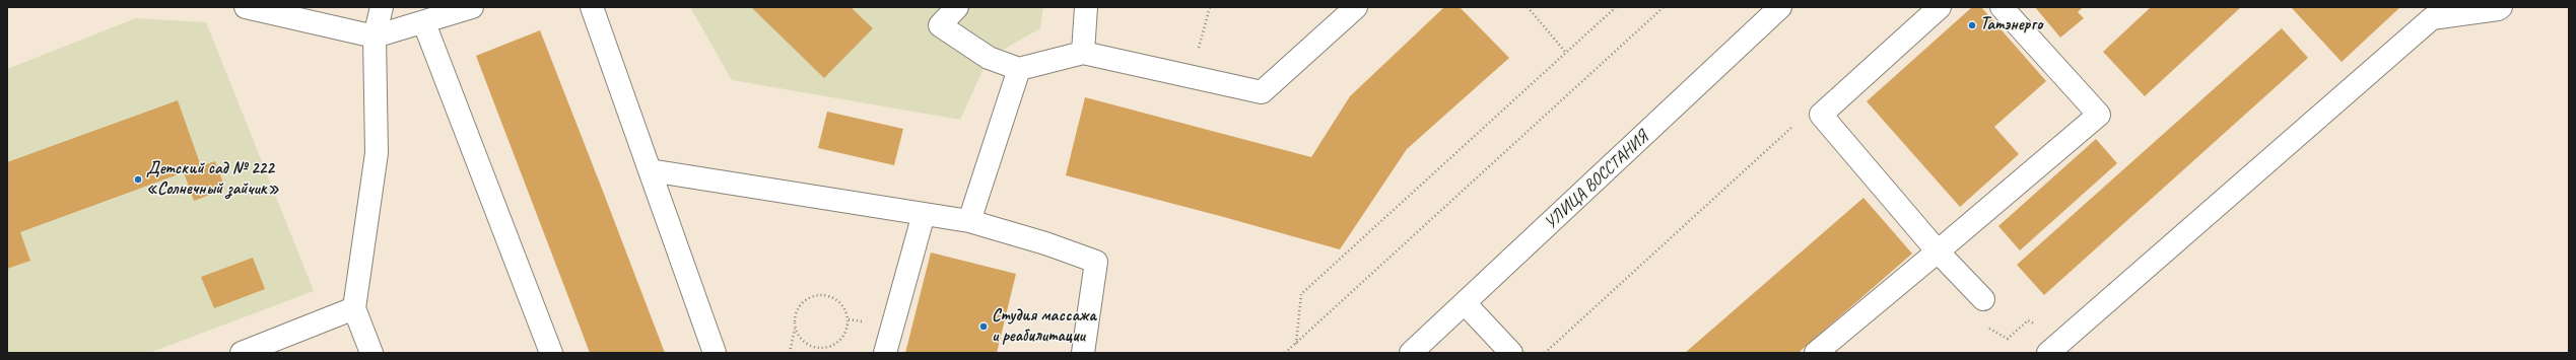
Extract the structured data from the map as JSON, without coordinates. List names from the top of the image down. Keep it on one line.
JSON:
{"streets":{"main road":["УЛИЦА ВОССТАНИЯ"]},"places":["Татэнерго","Детский сад № 222 «Солнечный зайчик»","Студия массажа и реабилитации"]}
